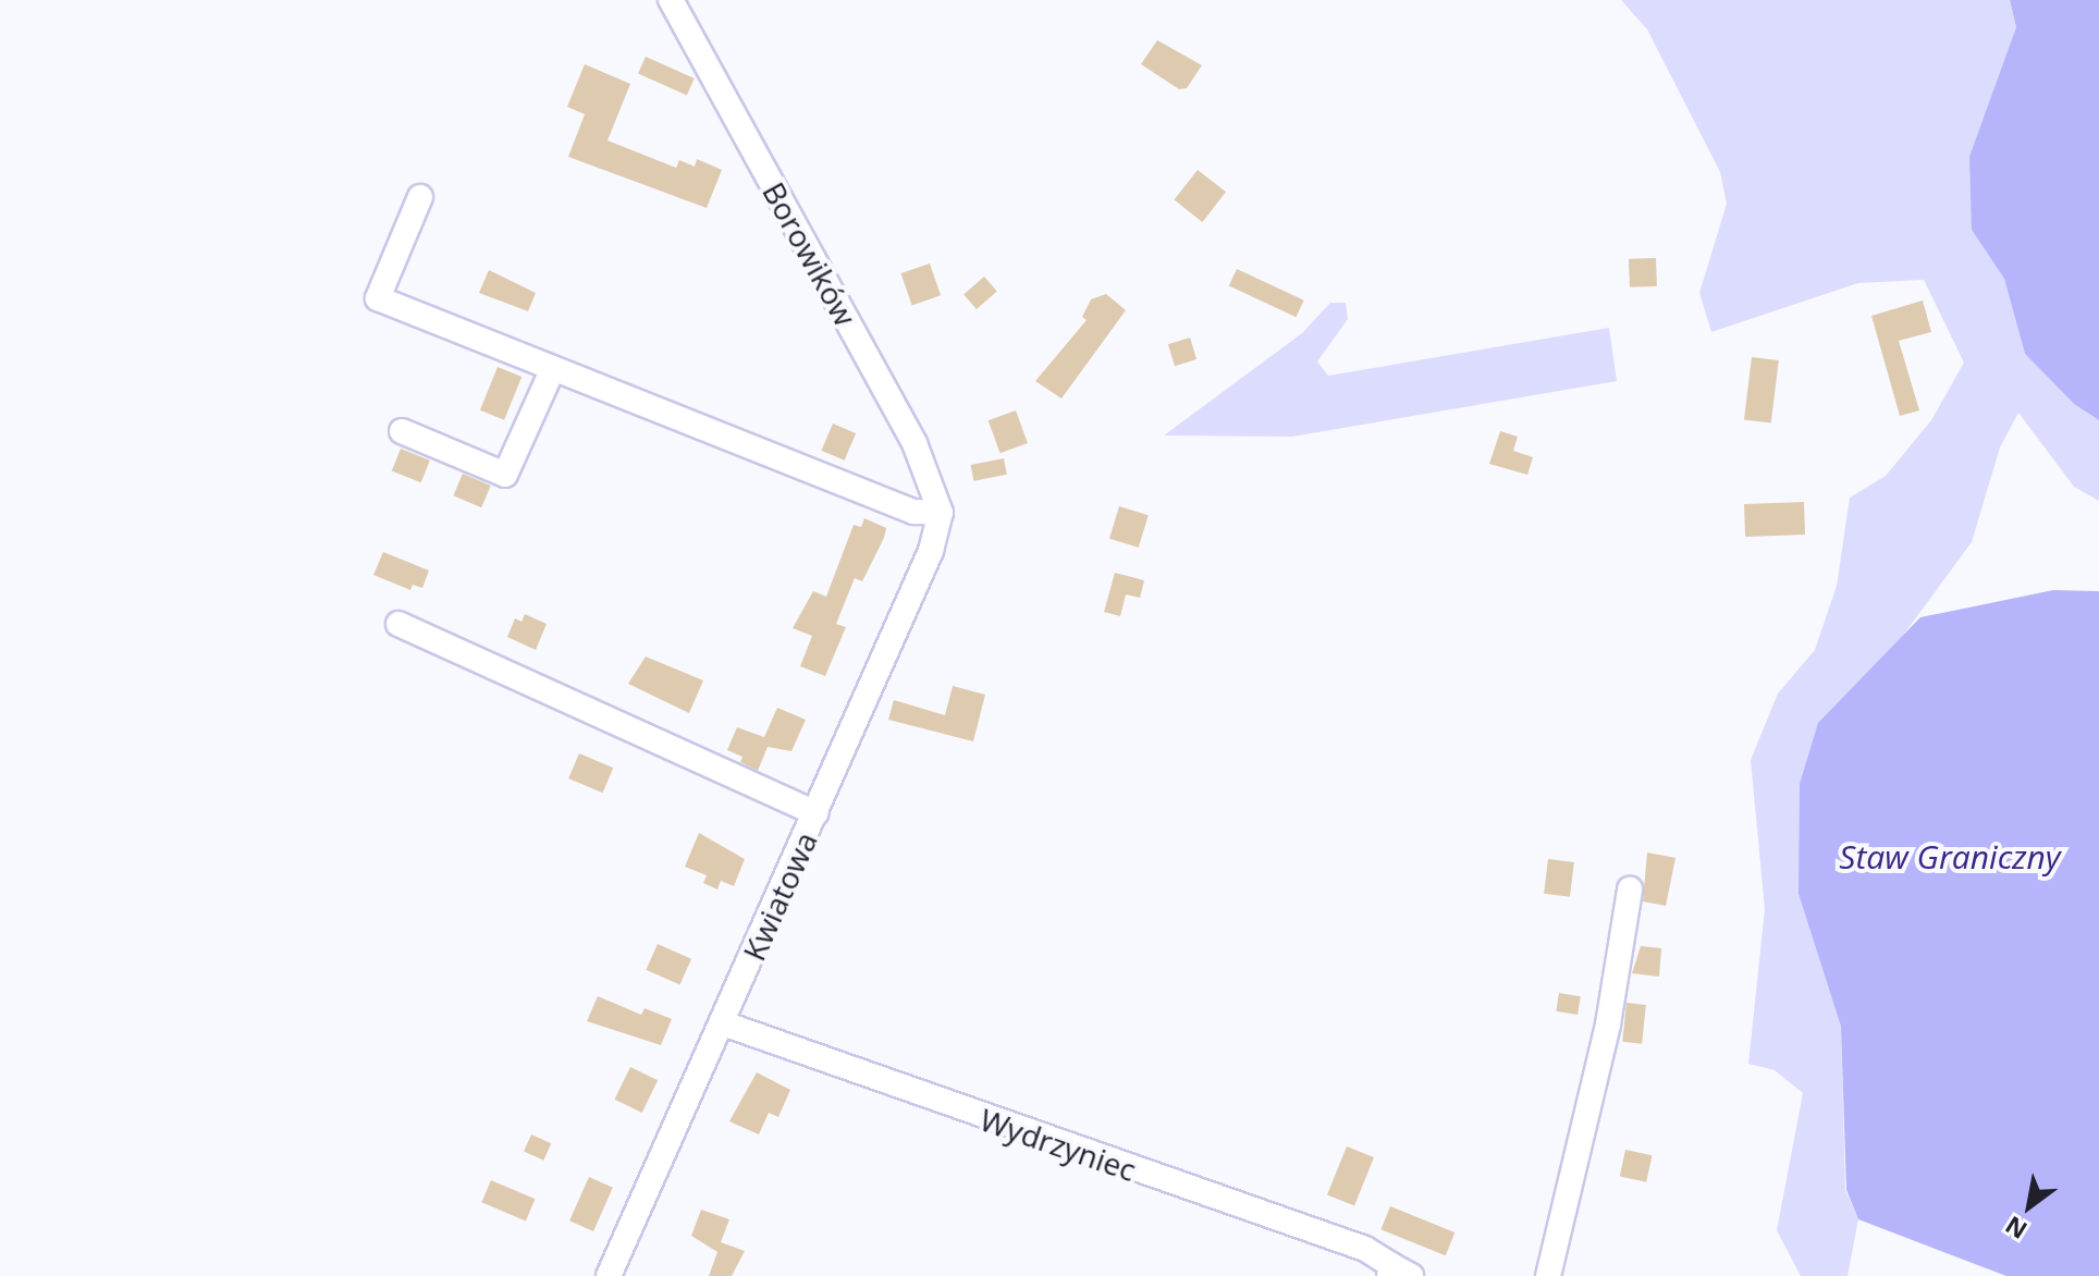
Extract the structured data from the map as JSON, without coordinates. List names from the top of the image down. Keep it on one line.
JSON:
{"streets":{"street":["Borowików","Kwiatowa","Wydrzyniec"]},"crossings":[["Borowików","Kwiatowa"],["Kwiatowa","Wydrzyniec"]],"water":["Staw Graniczny"],"north":"bottom left"}
